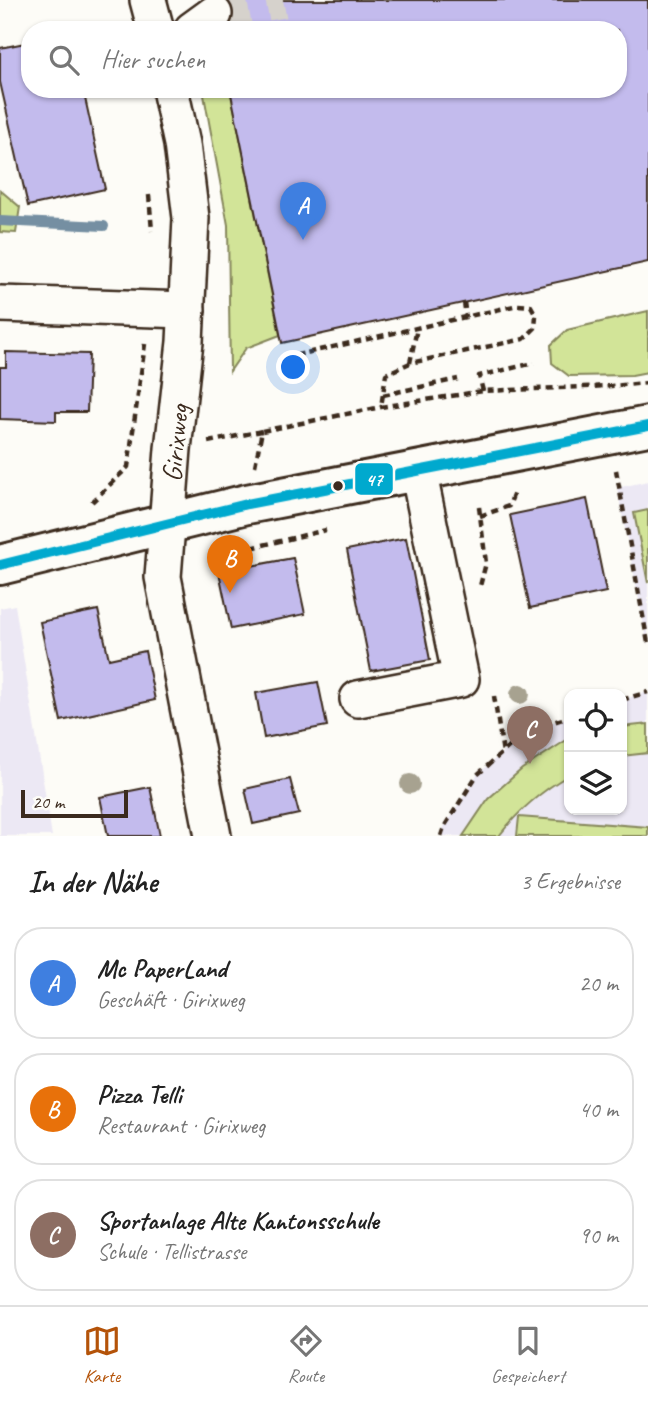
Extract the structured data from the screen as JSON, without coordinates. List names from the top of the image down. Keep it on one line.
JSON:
{"streets":{"street":["Girixweg"]},"lines":["transit line 47"],"scale_bar":"20 m","page":{"search":"Hier suchen","pins":["A","B","C"],"scale":"20 m","heading":["In der Nähe","3 Ergebnisse"],"list":[{"mark":"A","name":"Mc PaperLand","note":"Geschäft · Girixweg","value":"20 m"},{"mark":"B","name":"Pizza Telli","note":"Restaurant · Girixweg","value":"40 m"},{"mark":"C","name":"Sportanlage Alte Kantonsschule","note":"Schule · Tellistrasse","value":"90 m"}],"nav":["Karte","Route","Gespeichert"]}}
